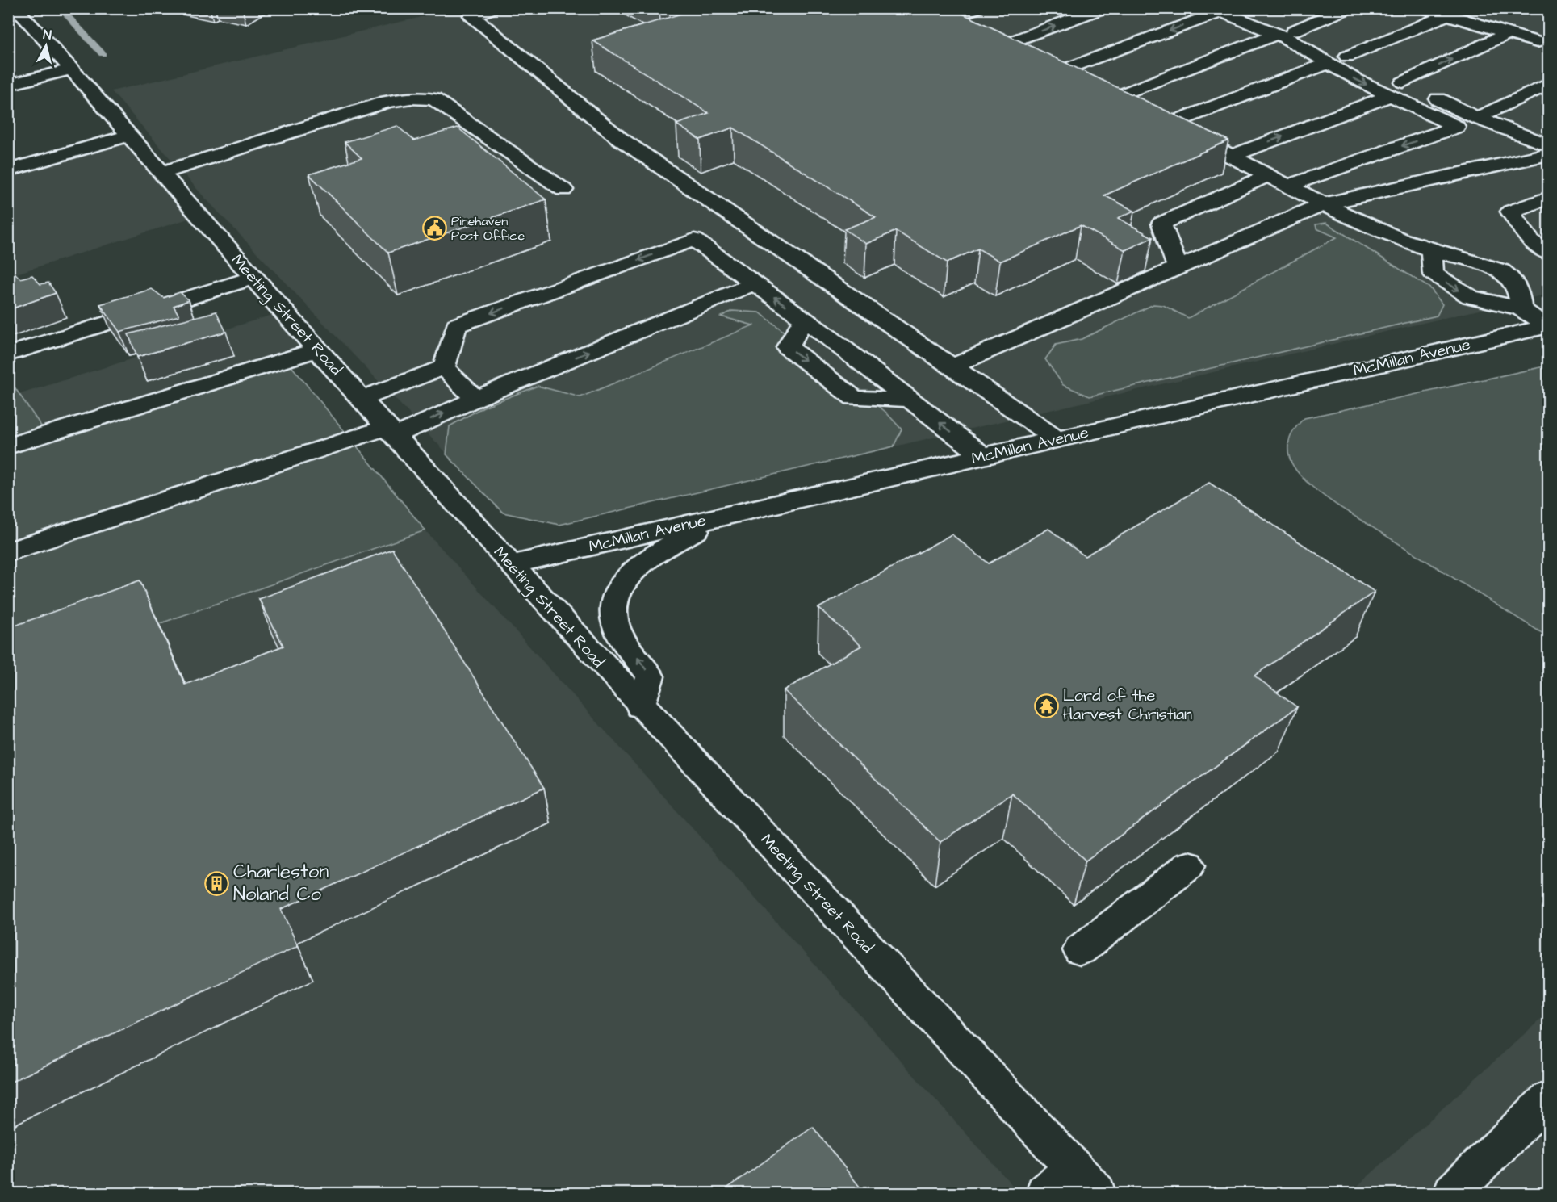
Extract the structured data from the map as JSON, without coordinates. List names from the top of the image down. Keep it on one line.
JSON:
{"streets":{"street":["Meeting Street Road","McMillan Avenue"]},"crossings":[["Meeting Street Road","McMillan Avenue"]],"places":{"public building":["Pinehaven Post Office"],"temple":["Lord of the Harvest Christian"],"building":["Charleston Noland Co"]},"north":"top"}
